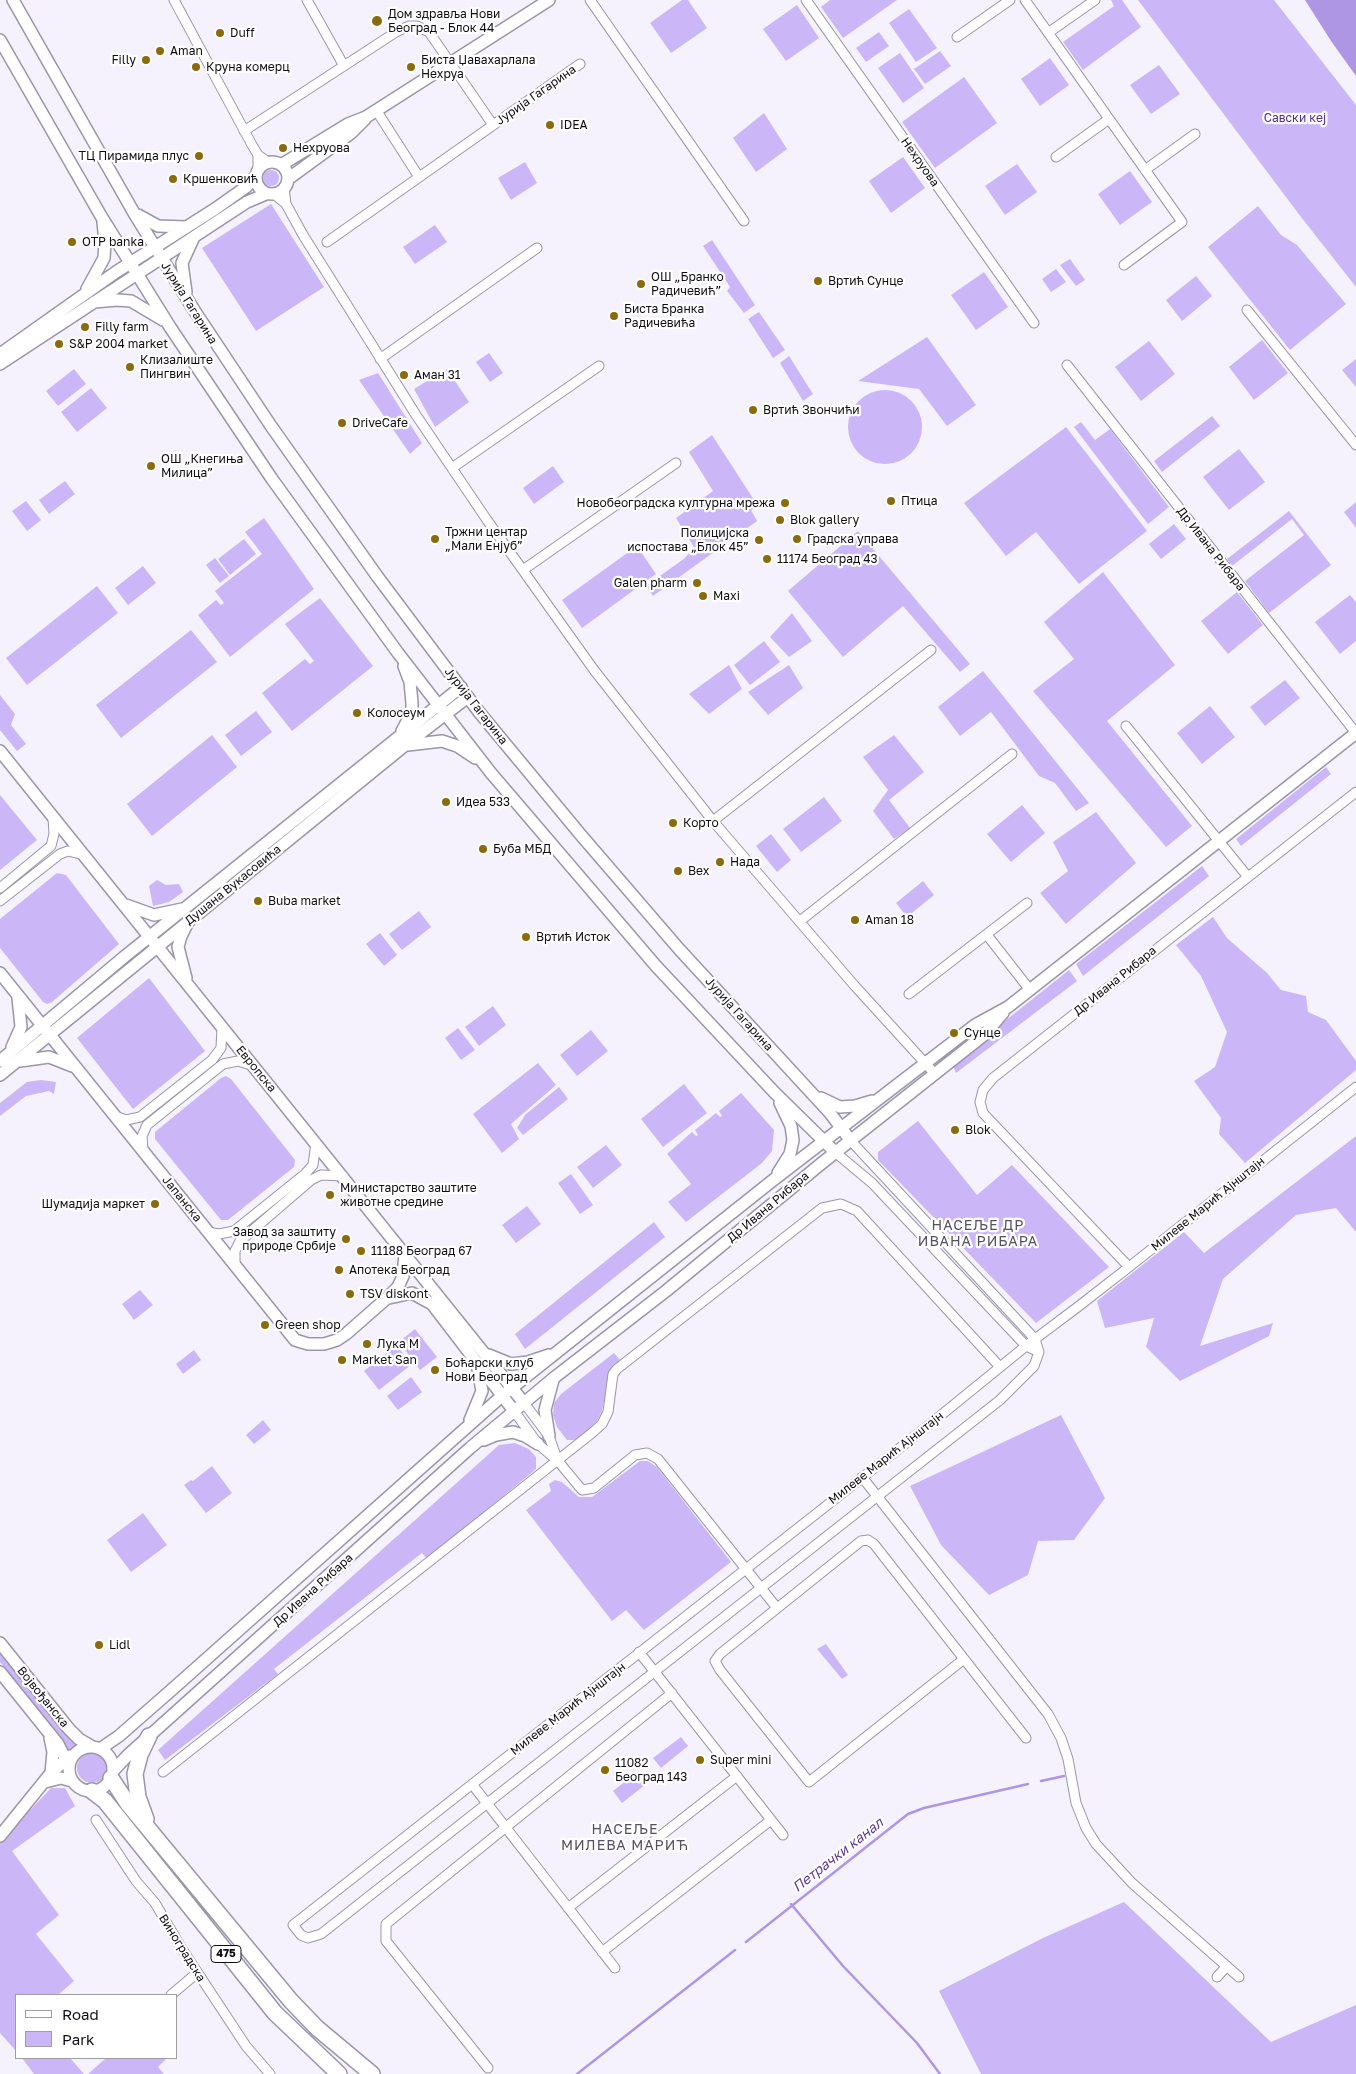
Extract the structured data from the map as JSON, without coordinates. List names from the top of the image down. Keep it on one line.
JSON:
{"streets":{"highway":["475"],"main road":["Јурија Гагарина","Др Ивана Рибара","Душана Вукасовића","Европска","Јапанска","Војвођанска"],"street":["Нехруова","Милеве Марић Ајнштајн","Виноградска"]},"crossings":[["Јурија Гагарина","Др Ивана Рибара"],["Јурија Гагарина","Душана Вукасовића"],["Јурија Гагарина","Милеве Марић Ајнштајн"],["Др Ивана Рибара","Европска"],["Др Ивана Рибара","Милеве Марић Ајнштајн"],["Др Ивана Рибара","Војвођанска"],["Др Ивана Рибара","475"],["Душана Вукасовића","Европска"],["Душана Вукасовића","Јапанска"],["Европска","Јапанска"],["Војвођанска","475"]],"districts":["НАСЕЉЕ ДР ИВАНА РИБАРА","НАСЕЉЕ МИЛЕВА МАРИЋ"],"water":["Петрачки канал"],"parks":["Савски кеј"],"places":["Дом здравља Нови Београд - Блок 44","Duff","Aman","Filly","Круна комерц","Биста Џавахарлала Нехруа","IDEA","Нехруова","ТЦ Пирамида плус","Кршенковић","OTP banka","Вртић Сунце","ОШ „Бранко Радичевић”","Биста Бранка Радичевића","Filly farm","S&P 2004 market","Клизалиште Пингвин","Аман 31","Вртић Звончићи","DriveCafe","ОШ „Кнегиња Милица”","Птица","Новобеоградска културна мрежа","Blok gallery","Тржни центар „Мали Енјуб”","Градска управа","Полицијска испостава „Блок 45”","11174 Београд 43","Galen pharm","Maxi","Колосеум","Идеа 533","Корто","Буба МБД","Нада","Bex","Buba market","Aman 18","Вртић Исток","Сунце","Blok","Министарство заштите животне средине","Шумадија маркет","Завод за заштиту природе Србије","11188 Београд 67","Апотека Београд","TSV diskont","Green shop","Лука М","Market San","Боћарски клуб Нови Београд","Lidl","Super mini","11082 Београд 143"],"legend":["Road","Park"]}
